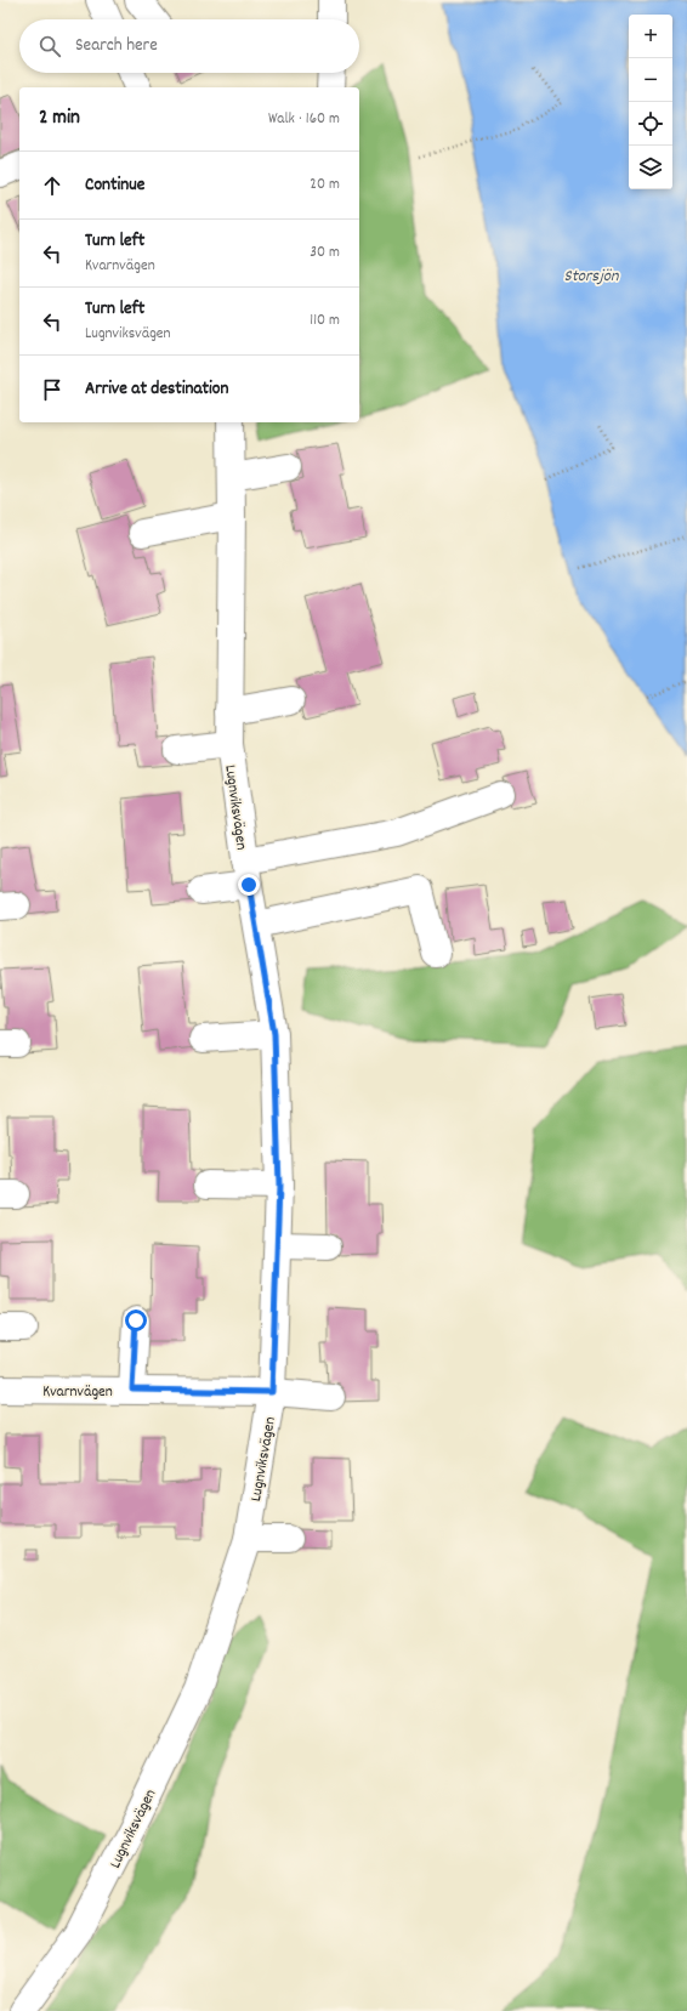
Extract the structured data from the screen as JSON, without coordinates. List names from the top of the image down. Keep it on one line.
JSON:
{"streets":{"street":["Lugnviksvägen","Kvarnvägen"]},"crossings":[["Lugnviksvägen","Kvarnvägen"]],"water":["Storsjön"],"page":{"map_buttons":["+","−"],"search":"Search here","heading":["2 min","Walk · 160 m"],"list":[["Continue","20 m"],["Turn left","Kvarnvägen","30 m"],["Turn left","Lugnviksvägen","110 m"],"Arrive at destination"]}}
